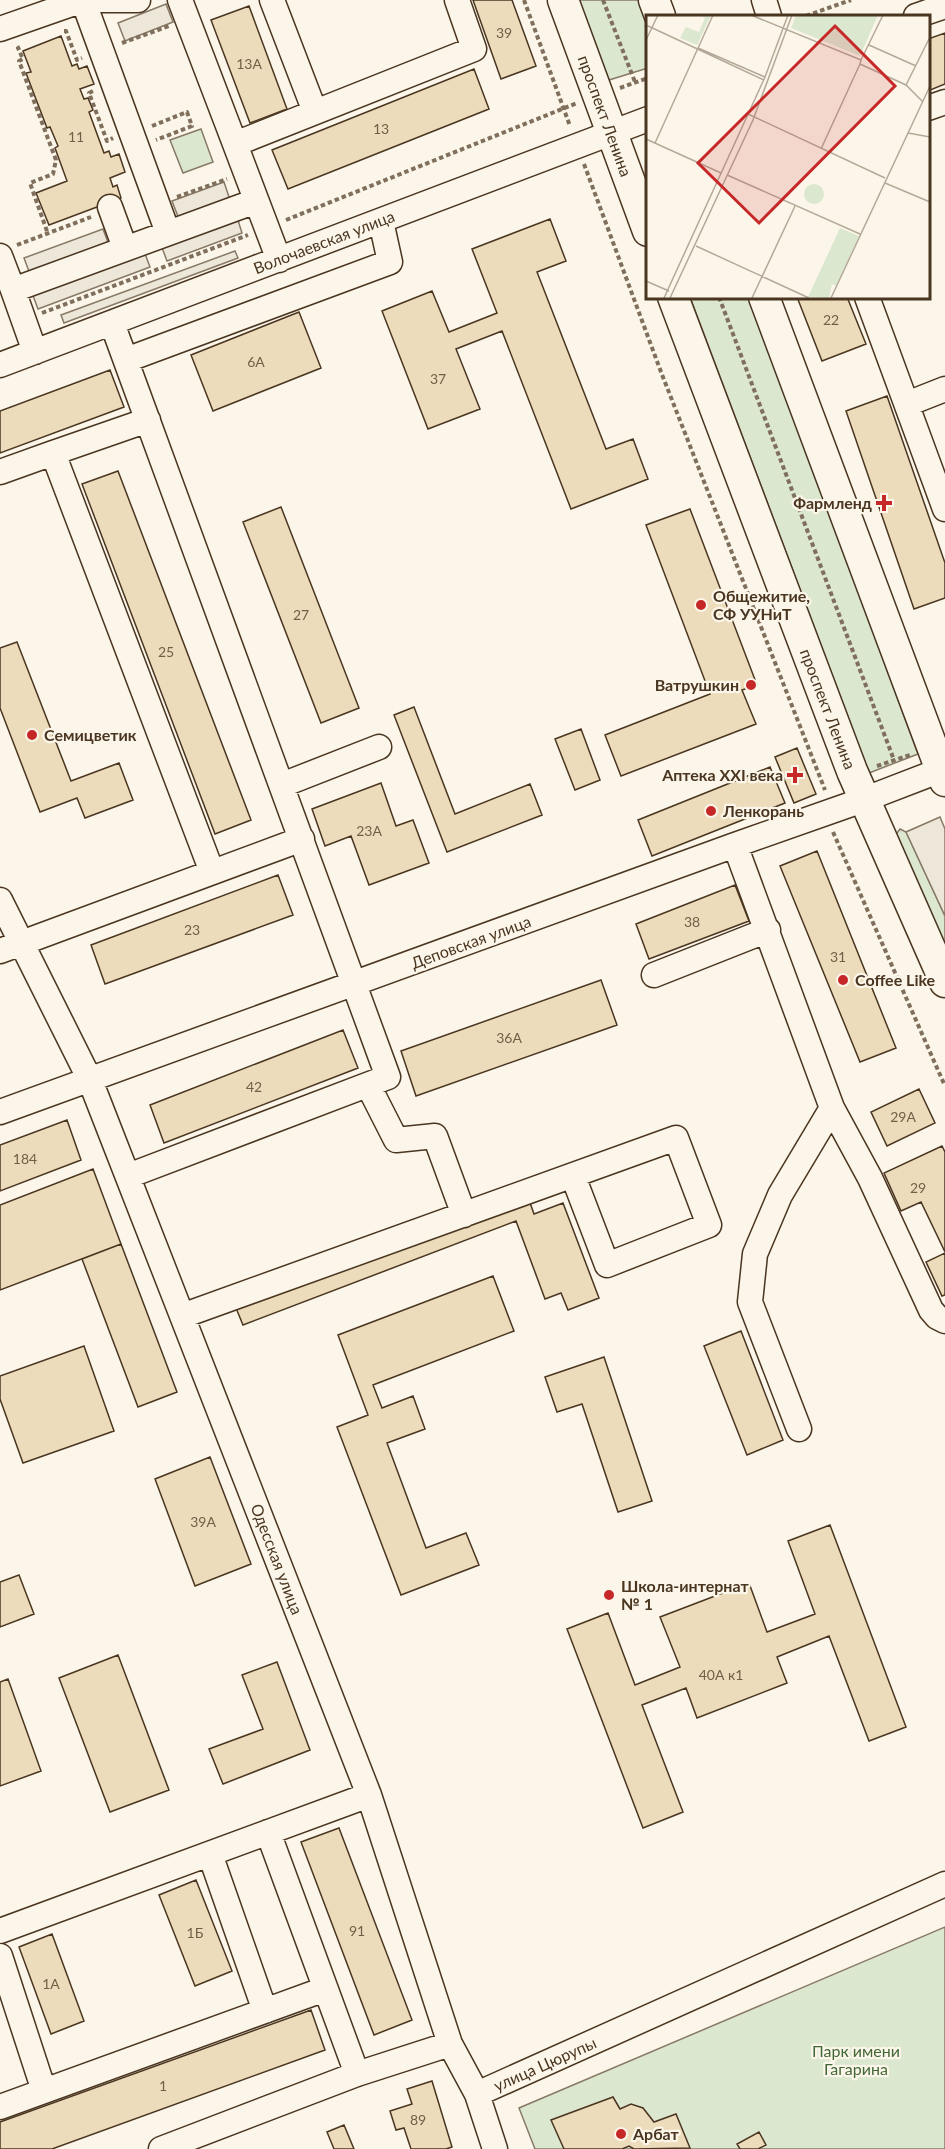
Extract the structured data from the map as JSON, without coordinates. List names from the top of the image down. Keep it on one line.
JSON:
{"streets":{"main road":["проспект Ленина"],"street":["Волочаевская улица","Деповская улица","Одесская улица","улица Цюрупы"]},"crossings":[["проспект Ленина","Волочаевская улица"],["проспект Ленина","Деповская улица"],["Деповская улица","Одесская улица"],["Одесская улица","улица Цюрупы"]],"parks":["Парк имени Гагарина"],"places":{"health":["Фармленд","Аптека ХХI века"],"other":["Общежитие, СФ УУНиТ","Ватрушкин","Семицветик","Ленкорань","Coffee Like","Школа-интернат № 1","Арбат"]},"house_numbers":["39","13А","13","11","22","6А","37","27","25","23А","38","23","31","36А","42","29А","184","29","39А","40А к1","91","1Б","1А","1","89"]}
